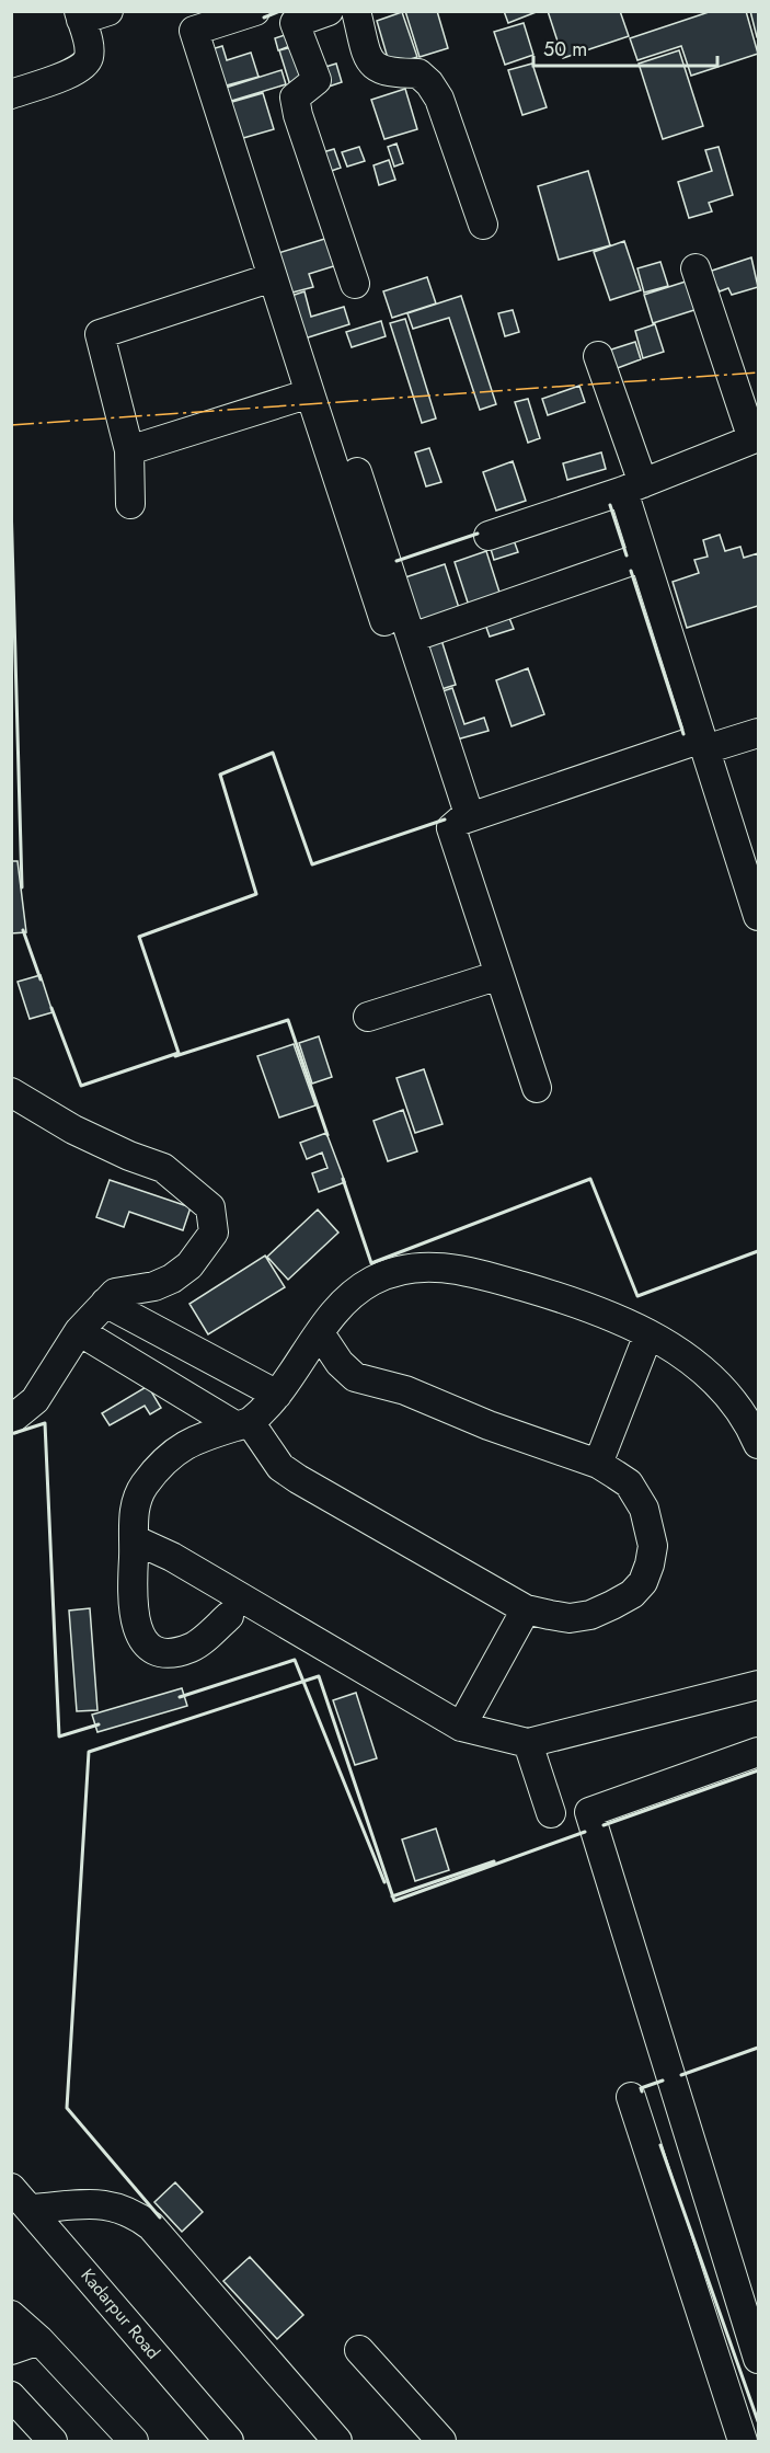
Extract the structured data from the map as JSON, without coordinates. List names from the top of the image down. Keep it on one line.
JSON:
{"streets":{"street":["Kadarpur Road"]},"scale_bar":"50 m"}
